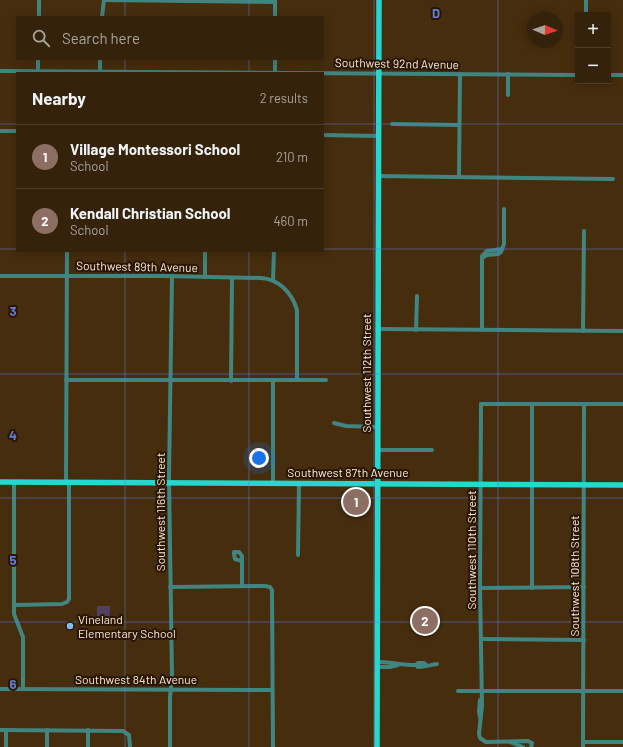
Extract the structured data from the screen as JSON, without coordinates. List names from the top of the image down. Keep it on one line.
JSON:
{"streets":{"main road":["Southwest 112th Street","Southwest 87th Avenue"],"street":["Southwest 92nd Avenue","Southwest 89th Avenue","Southwest 116th Street","Southwest 110th Street","Southwest 108th Street","Southwest 84th Avenue"]},"crossings":[["Southwest 92nd Avenue","Southwest 112th Street"],["Southwest 89th Avenue","Southwest 116th Street"],["Southwest 112th Street","Southwest 87th Avenue"],["Southwest 87th Avenue","Southwest 116th Street"],["Southwest 87th Avenue","Southwest 110th Street"],["Southwest 87th Avenue","Southwest 108th Street"],["Southwest 116th Street","Southwest 84th Avenue"]],"places":["Vineland Elementary School"],"north":"right","page":{"map_buttons":["+","−"],"search":"Search here","heading":["Nearby","2 results"],"list":[{"mark":"1","name":"Village Montessori School","note":"School","value":"210 m"},{"mark":"2","name":"Kendall Christian School","note":"School","value":"460 m"}],"pins":["1","2"]},"grid":{"columns":["D"],"rows":["3","4","5","6"]}}
